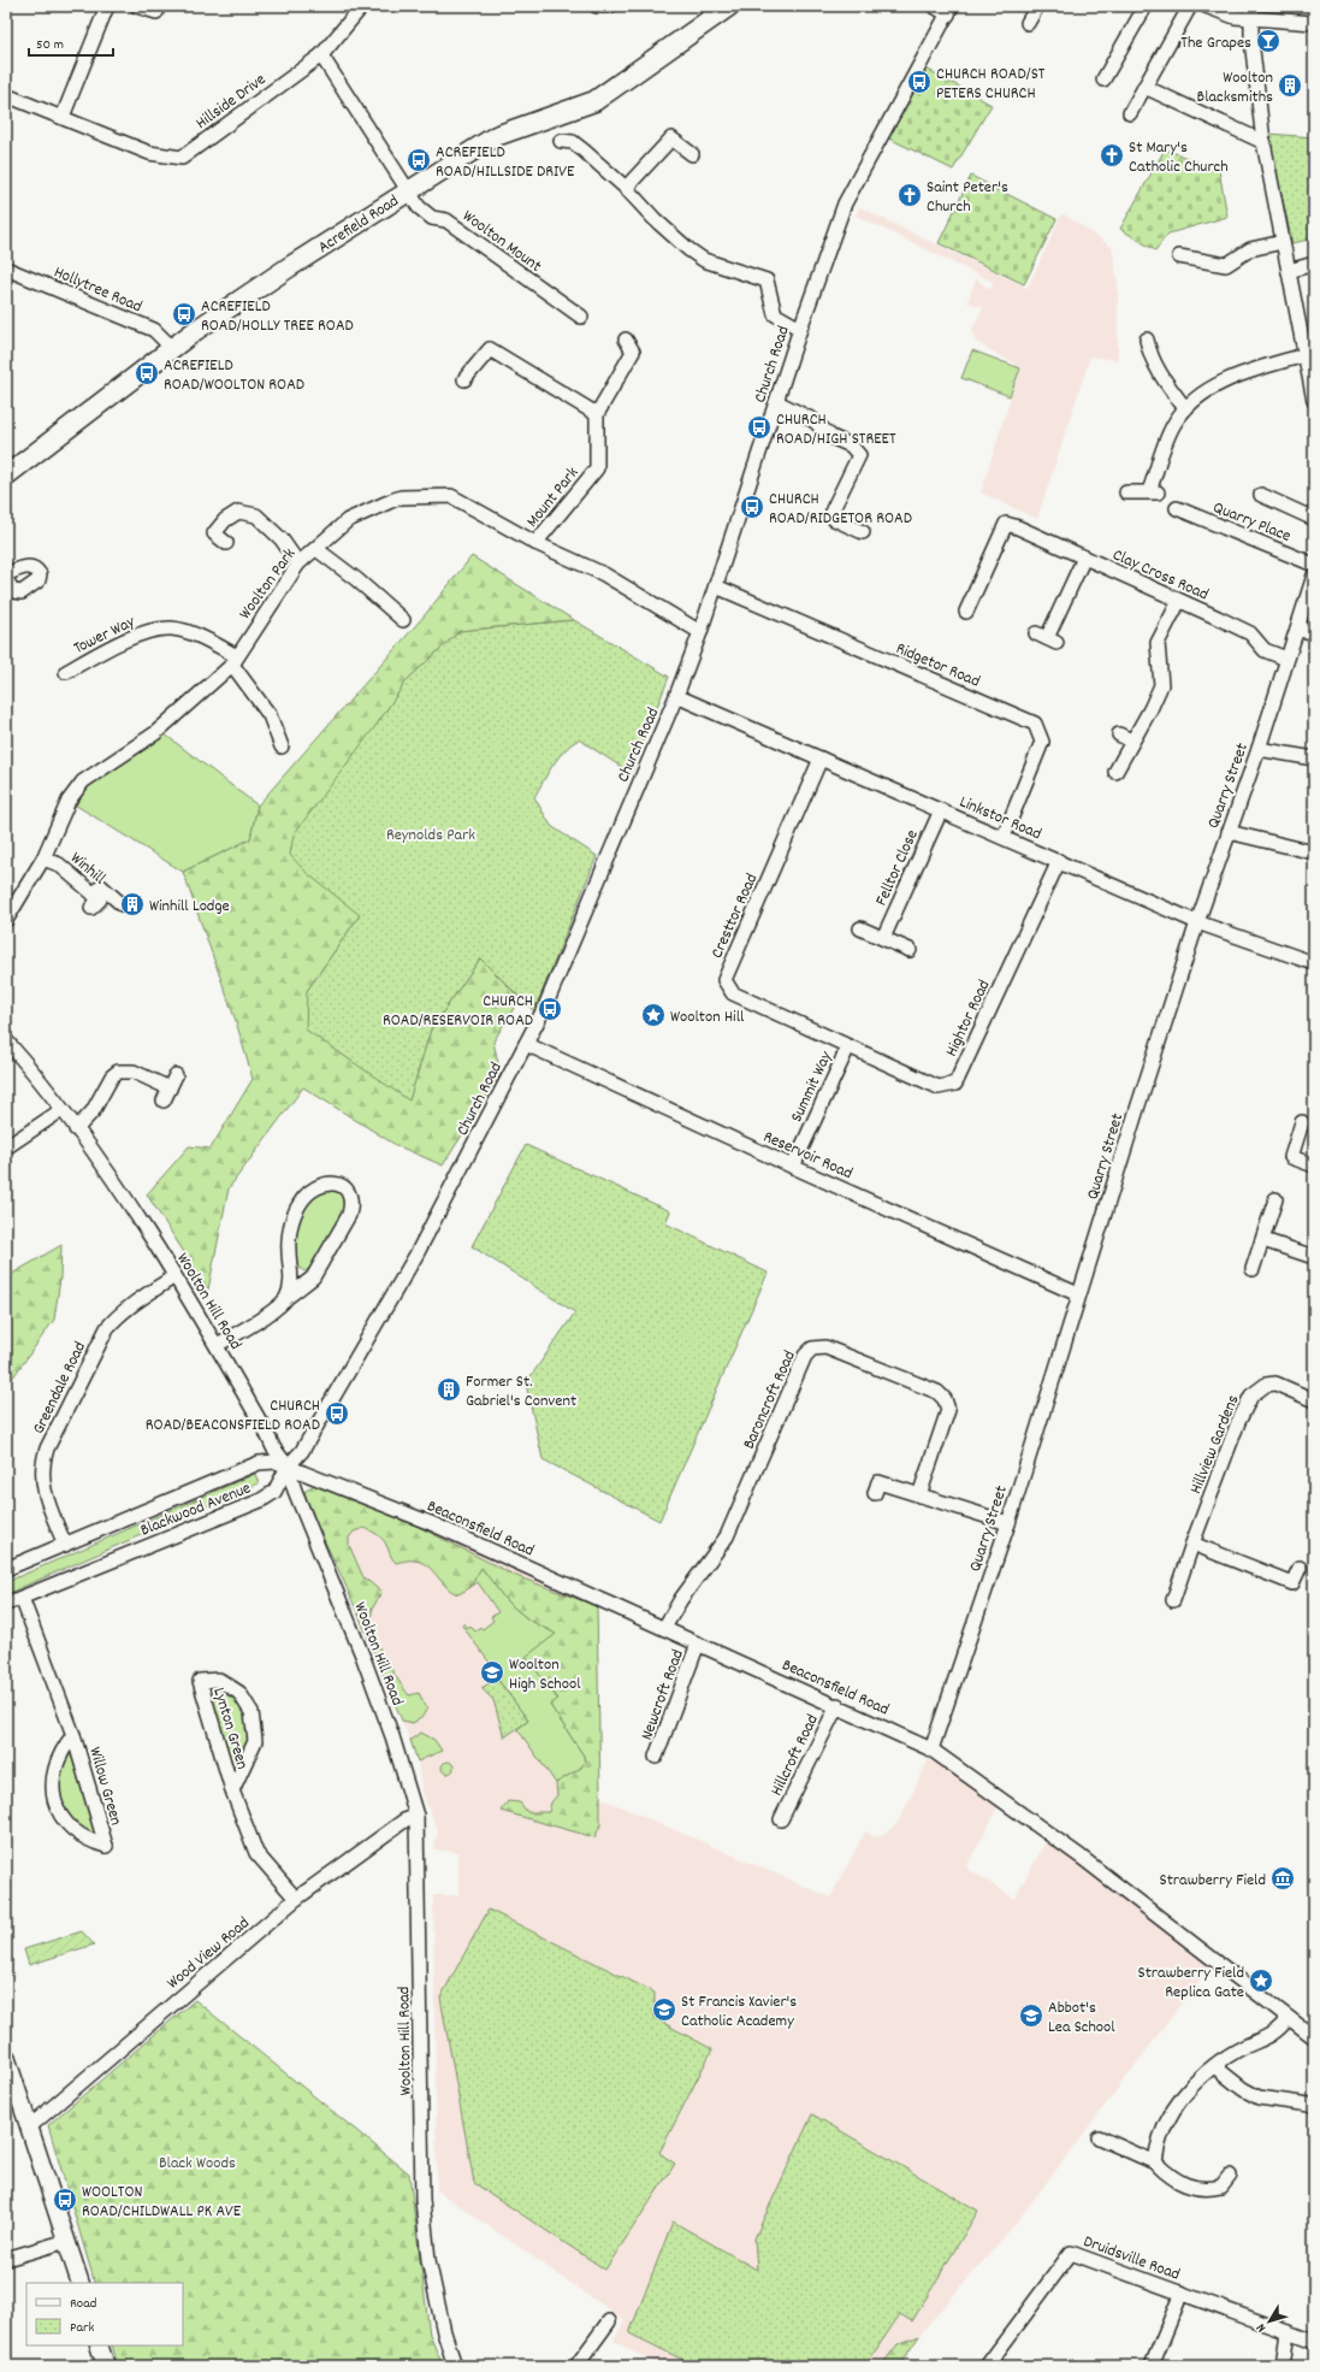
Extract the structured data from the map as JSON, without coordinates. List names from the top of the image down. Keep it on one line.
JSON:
{"streets":{"main road":["Acrefield Road"],"street":["Hillside Drive","Woolton Mount","Hollytree Road","Church Road","Mount Park","Quarry Place","Clay Cross Road","Woolton Park","Tower Way","Ridgetor Road","Quarry Street","Linkstor Road","Winhill","Felltor Close","Cresttor Road","Hightor Road","Summit Way","Reservoir Road","Woolton Hill Road","Greendale Road","Baroncroft Road","Hillview Gardens","Blackwood Avenue","Beaconsfield Road","Newcroft Road","Lynton Green","Hillcroft Road","Willow Green","Wood View Road","Druidsville Road"]},"crossings":[["Acrefield Road","Woolton Mount"],["Acrefield Road","Hollytree Road"],["Church Road","Woolton Park"],["Church Road","Ridgetor Road"],["Church Road","Linkstor Road"],["Church Road","Reservoir Road"],["Church Road","Woolton Hill Road"],["Church Road","Blackwood Avenue"],["Church Road","Beaconsfield Road"],["Mount Park","Woolton Park"],["Clay Cross Road","Quarry Street"],["Woolton Park","Tower Way"],["Woolton Park","Winhill"],["Ridgetor Road","Linkstor Road"],["Quarry Street","Linkstor Road"],["Quarry Street","Reservoir Road"],["Quarry Street","Beaconsfield Road"],["Linkstor Road","Felltor Close"],["Linkstor Road","Cresttor Road"],["Linkstor Road","Hightor Road"],["Cresttor Road","Hightor Road"],["Cresttor Road","Summit Way"],["Hightor Road","Summit Way"],["Summit Way","Reservoir Road"],["Woolton Hill Road","Greendale Road"],["Woolton Hill Road","Blackwood Avenue"],["Woolton Hill Road","Beaconsfield Road"],["Woolton Hill Road","Wood View Road"],["Greendale Road","Blackwood Avenue"],["Baroncroft Road","Beaconsfield Road"],["Blackwood Avenue","Beaconsfield Road"],["Blackwood Avenue","Willow Green"],["Beaconsfield Road","Newcroft Road"],["Beaconsfield Road","Hillcroft Road"],["Lynton Green","Wood View Road"]],"parks":["Reynolds Park","Black Woods"],"places":{"bar":["The Grapes"],"bus stop":["CHURCH ROAD/ST PETERS CHURCH","ACREFIELD ROAD/HILLSIDE DRIVE","ACREFIELD ROAD/HOLLY TREE ROAD","ACREFIELD ROAD/WOOLTON ROAD","CHURCH ROAD/HIGH STREET","CHURCH ROAD/RIDGETOR ROAD","CHURCH ROAD/RESERVOIR ROAD","CHURCH ROAD/BEACONSFIELD ROAD","WOOLTON ROAD/CHILDWALL PK AVE"],"building":["Woolton Blacksmiths","Winhill Lodge","Former St. Gabriel's Convent"],"church":["St Mary's Catholic Church","Saint Peter's Church"],"place":["Woolton Hill","Strawberry Field Replica Gate"],"school or university":["Woolton High School","St Francis Xavier's Catholic Academy","Abbot's Lea School"],"museum":["Strawberry Field"]},"legend":["Road","Park"],"scale_bar":"50 m","north":"bottom left"}
